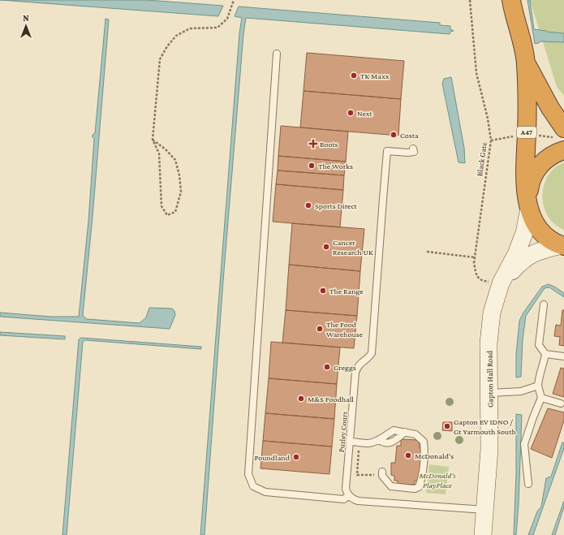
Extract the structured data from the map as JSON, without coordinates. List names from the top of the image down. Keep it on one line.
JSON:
{"streets":{"highway":["A47"],"street":["Gapton Hall Road"],"lane":["Purley Court"],"path":["Black Gate"]},"crossings":[["A47","Gapton Hall Road"],["Black Gate","Gapton Hall Road"]],"parks":["McDonald's PlayPlace"],"places":{"other":["TK Maxx","Next","Costa","The Works","Sports Direct","Cancer Research UK","The Range","The Food Warehouse","Greggs","M&S Foodhall","Gapton EV IDNO / Gt Yarmouth South","McDonald's","Poundland"],"health":["Boots"]},"north":"top"}
